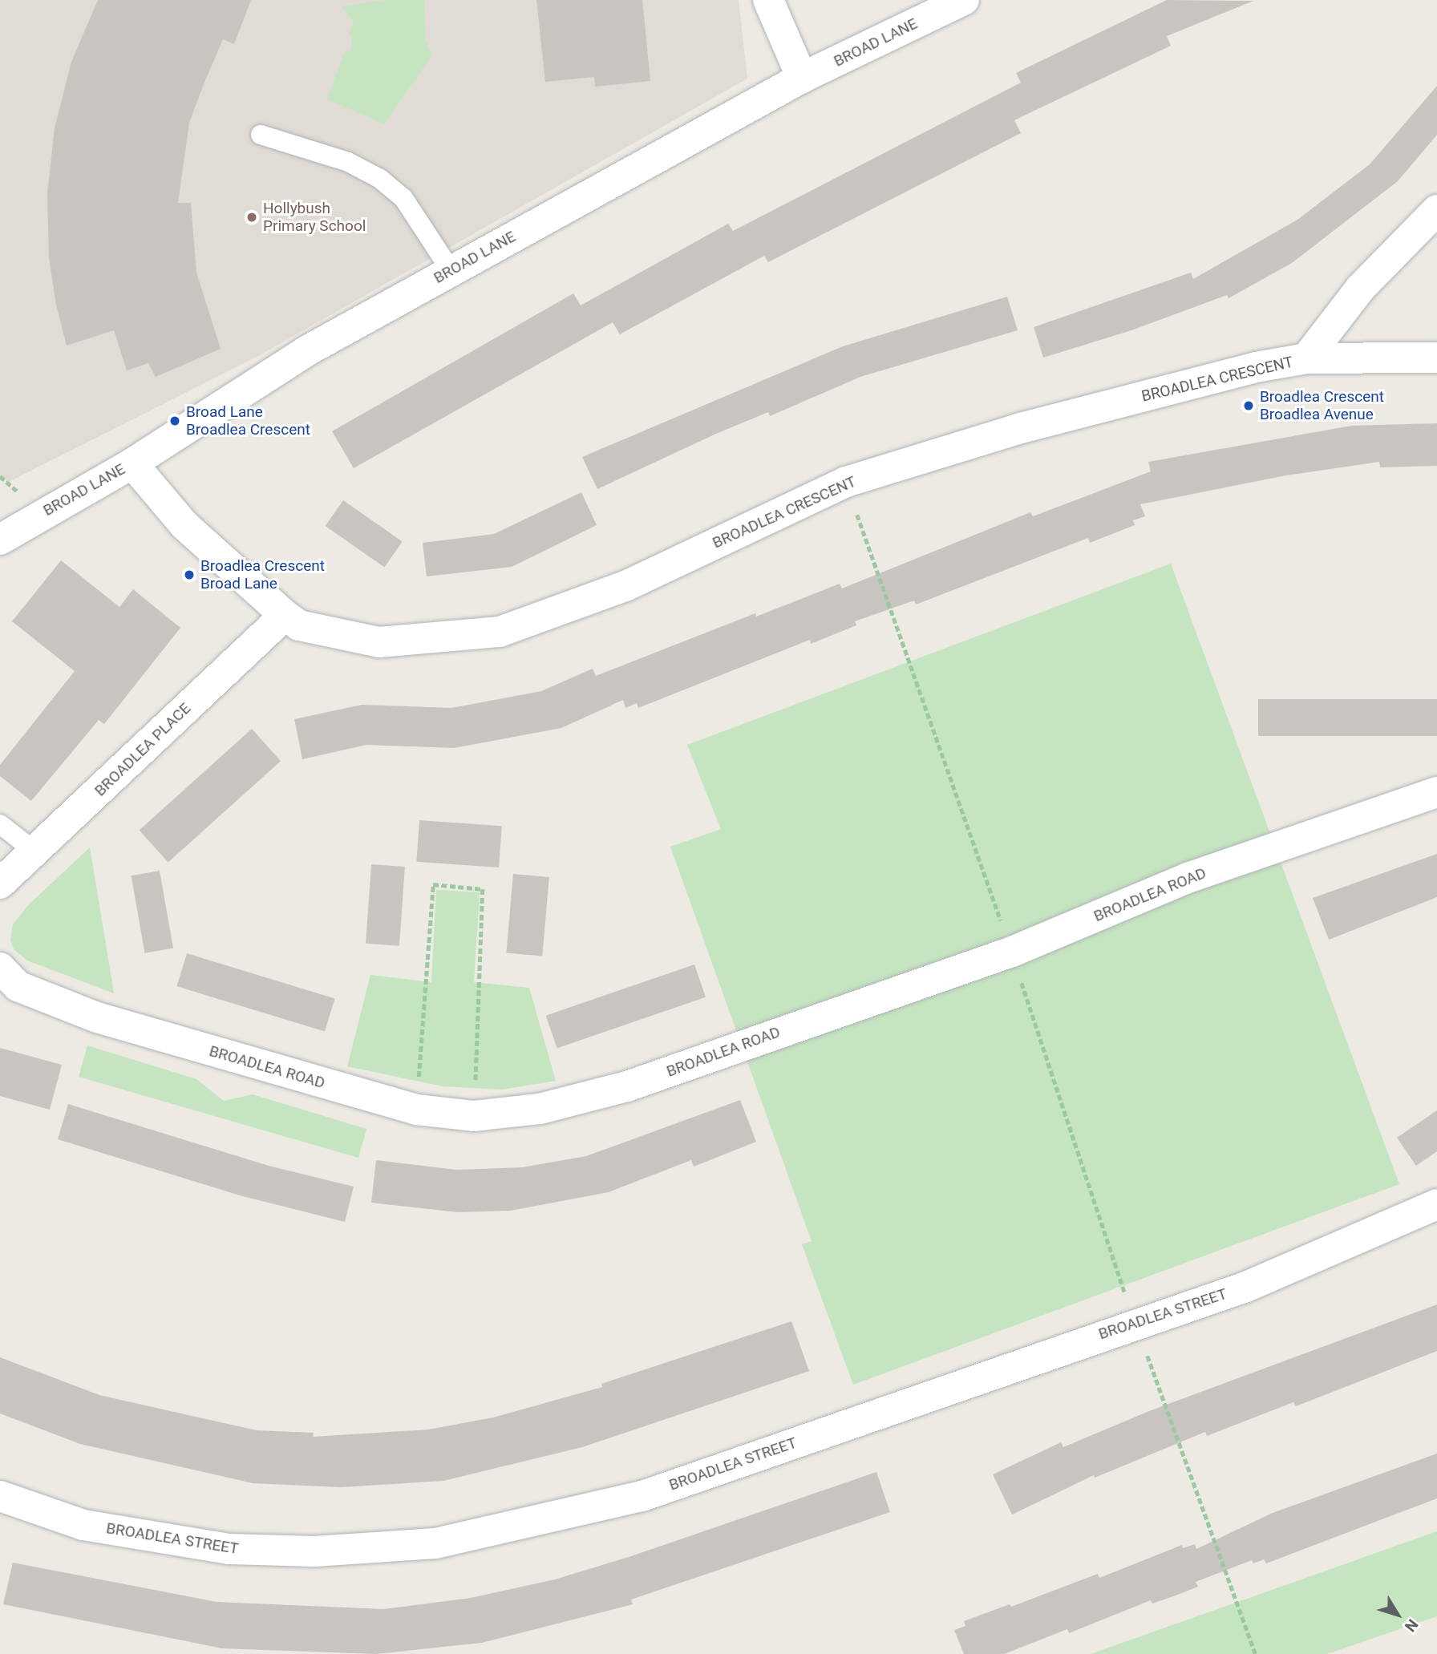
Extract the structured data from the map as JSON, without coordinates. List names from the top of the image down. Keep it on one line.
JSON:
{"streets":{"street":["BROAD LANE","BROADLEA CRESCENT","BROADLEA PLACE","BROADLEA ROAD","BROADLEA STREET"]},"crossings":[["BROAD LANE","BROADLEA CRESCENT"],["BROADLEA CRESCENT","BROADLEA PLACE"]],"places":["Hollybush Primary School","Broadlea Crescent Broadlea Avenue","Broad Lane Broadlea Crescent","Broadlea Crescent Broad Lane"],"north":"bottom right"}
